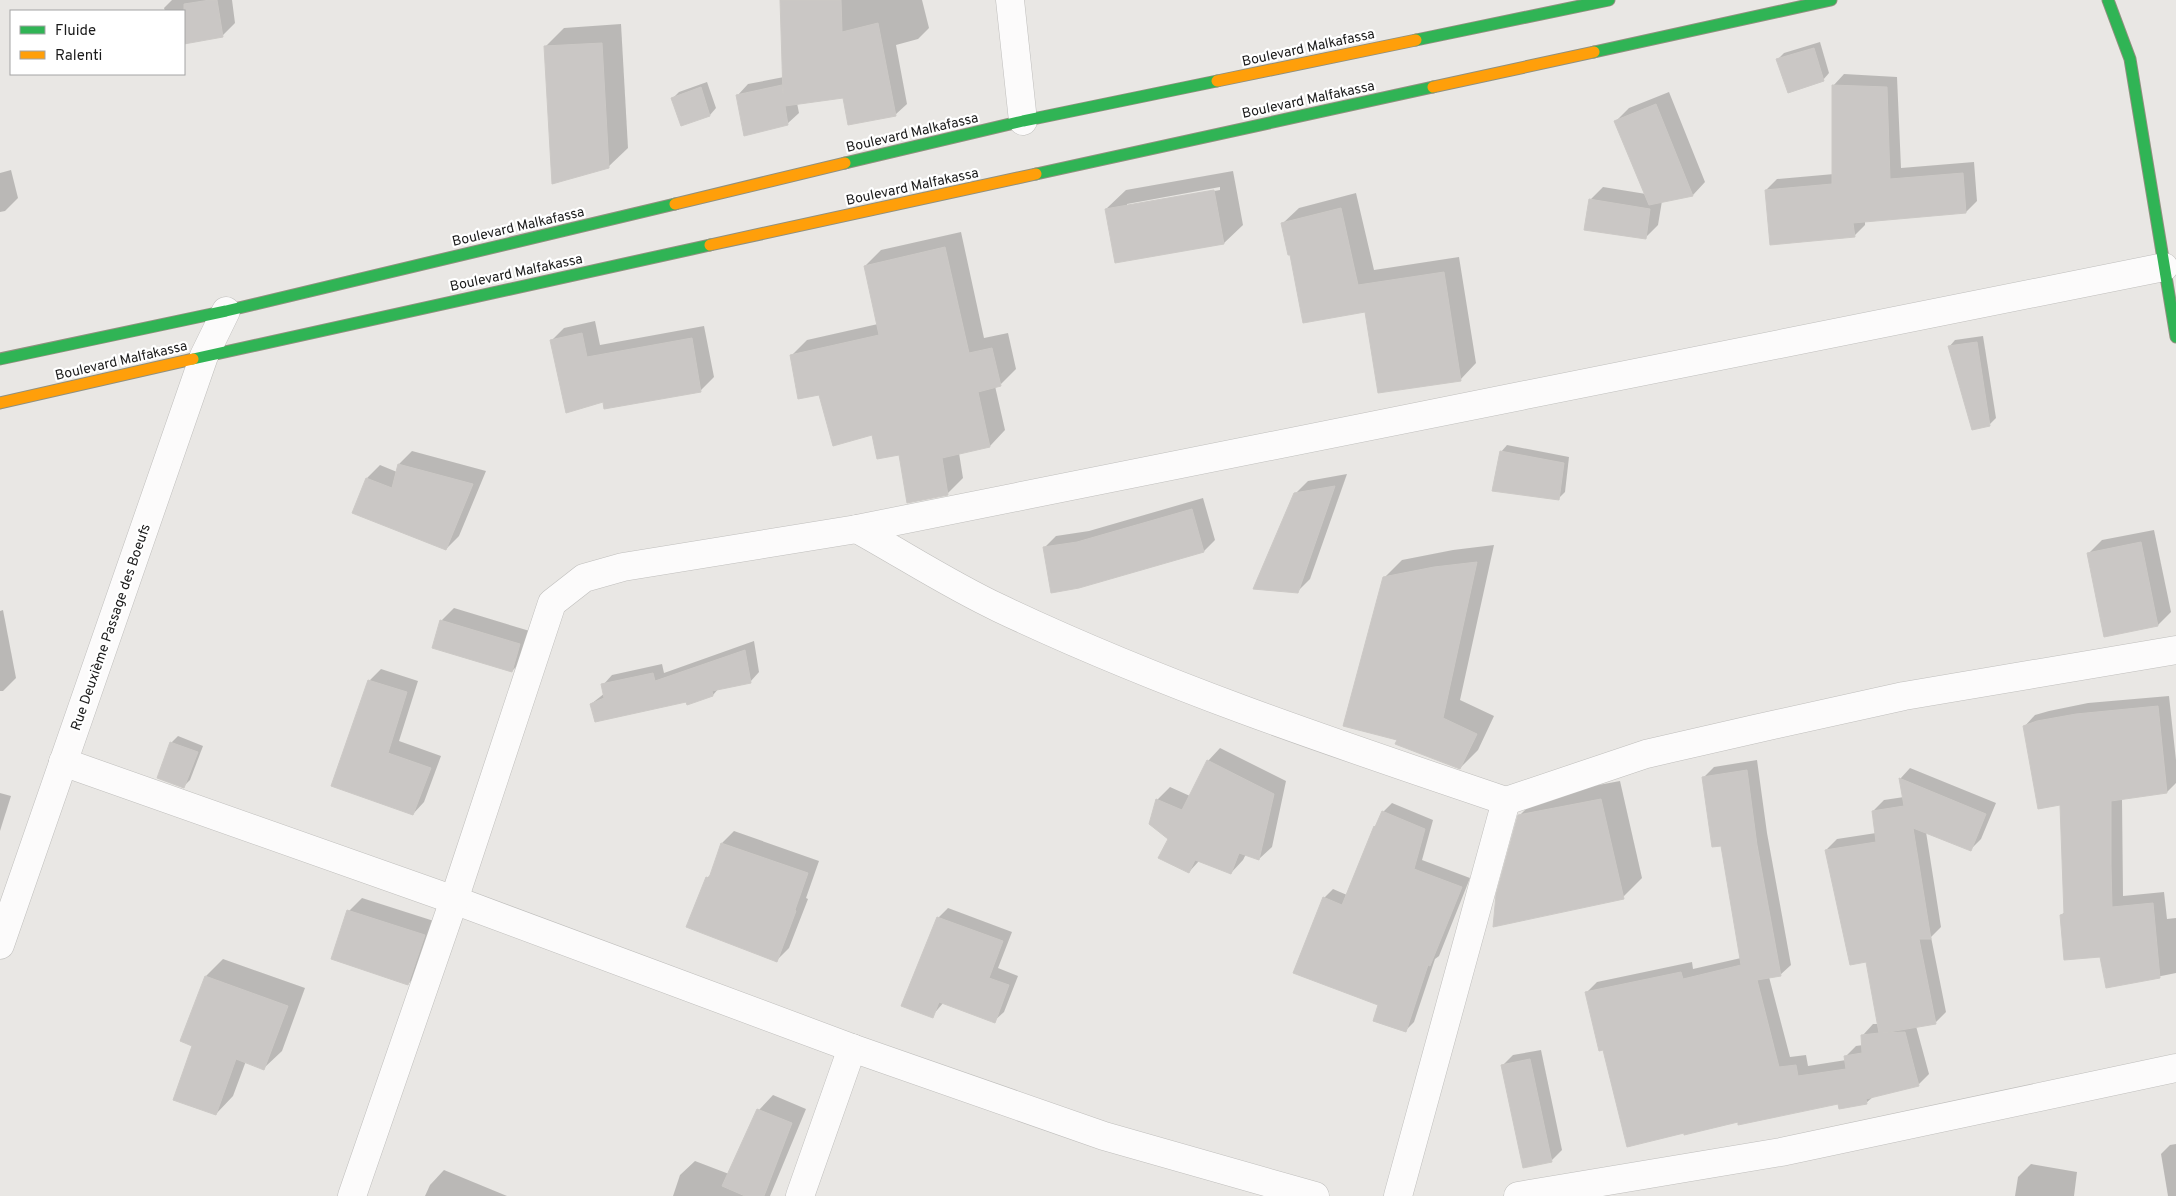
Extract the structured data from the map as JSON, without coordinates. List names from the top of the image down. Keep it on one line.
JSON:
{"streets":{"main road":["Boulevard Malkafassa","Boulevard Malfakassa"],"street":["Rue Deuxième Passage des Boeufs"]},"crossings":[["Boulevard Malkafassa","Boulevard Malfakassa"],["Boulevard Malkafassa","Rue Deuxième Passage des Boeufs"],["Boulevard Malfakassa","Rue Deuxième Passage des Boeufs"]],"legend":["Fluide","Ralenti"]}
